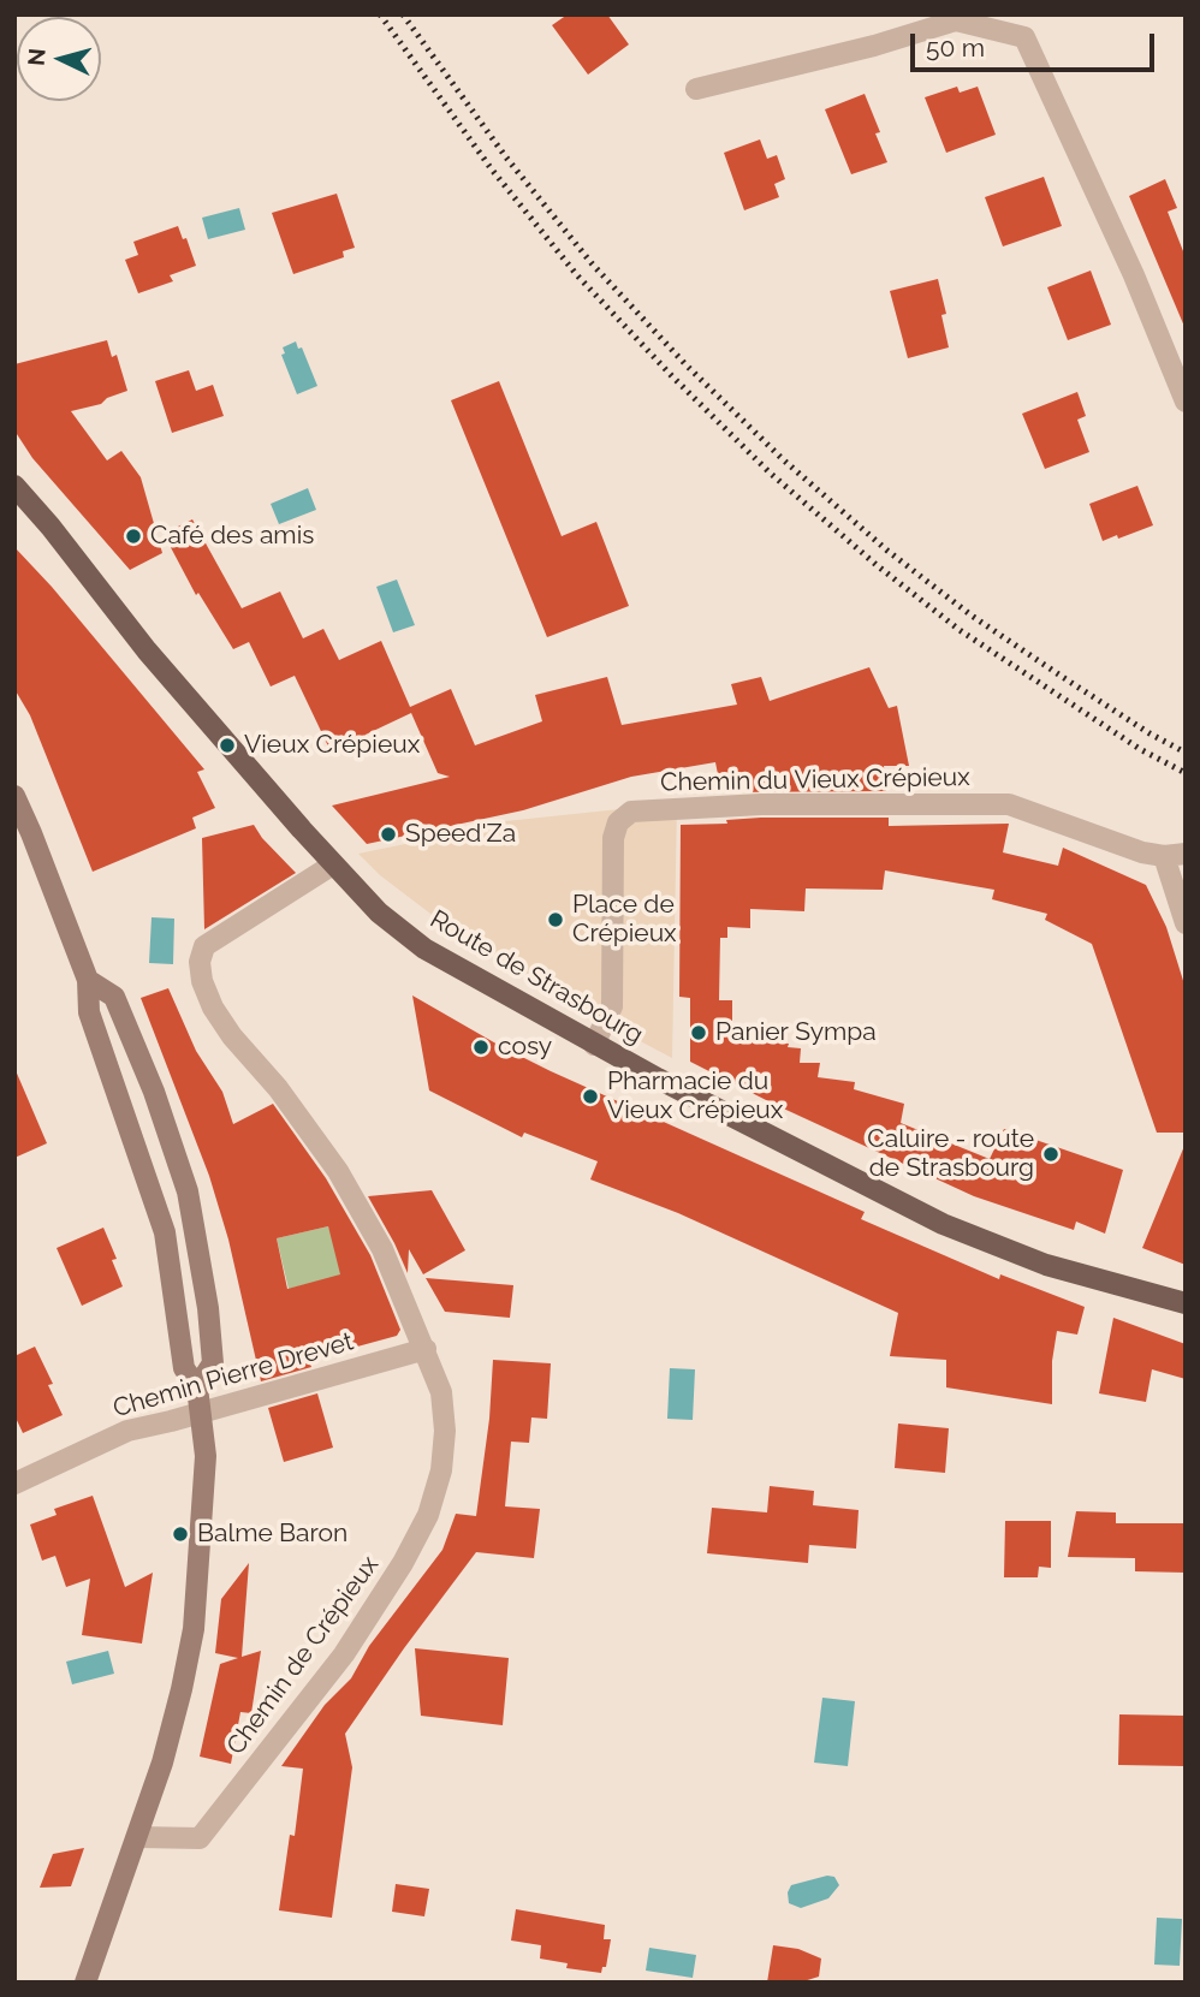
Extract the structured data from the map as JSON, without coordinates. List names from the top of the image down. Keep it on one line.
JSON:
{"streets":{"main road":["Route de Strasbourg"],"street":["Chemin du Vieux Crépieux","Chemin Pierre Drevet","Chemin de Crépieux"]},"crossings":[["Chemin du Vieux Crépieux","Route de Strasbourg"],["Route de Strasbourg","Chemin de Crépieux"],["Chemin Pierre Drevet","Chemin de Crépieux"]],"places":["Café des amis","Vieux Crépieux","Speed'Za","Place de Crépieux","Panier Sympa","cosy","Pharmacie du Vieux Crépieux","Caluire - route de Strasbourg","Balme Baron"],"scale_bar":"50 m","north":"left"}
